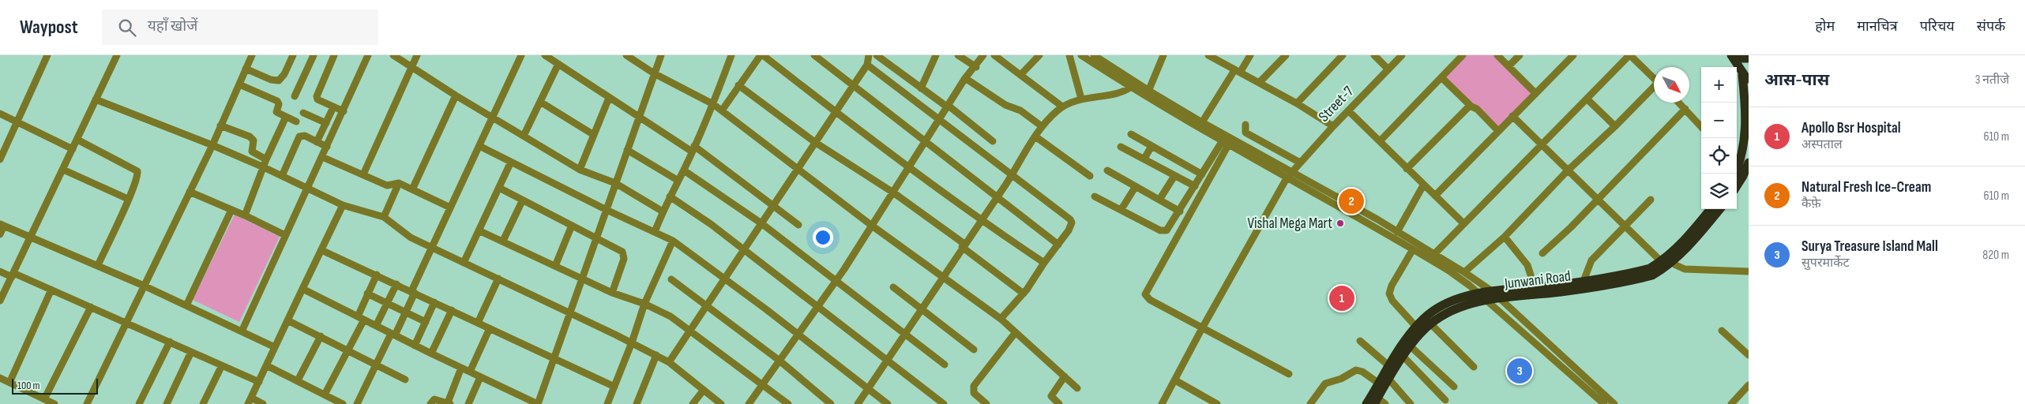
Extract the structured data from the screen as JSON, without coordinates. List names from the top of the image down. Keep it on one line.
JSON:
{"streets":{"main road":["Junwani Road"],"street":["Street-7"]},"places":["Vishal Mega Mart"],"scale_bar":"100 m","north":"bottom right","page":{"header":"Waypost","search":"यहाँ खोजें","nav":["होम","मानचित्र","परिचय","संपर्क"],"heading":["आस-पास","3 नतीजे"],"map_buttons":["+","−"],"list":[{"mark":"1","name":"Apollo Bsr Hospital","note":"अस्पताल","value":"610 m"},{"mark":"2","name":"Natural Fresh Ice-Cream","note":"कैफ़े","value":"610 m"},{"mark":"3","name":"Surya Treasure Island Mall","note":"सुपरमार्केट","value":"820 m"}],"pins":["2","1","3"],"scale":"100 m"}}
